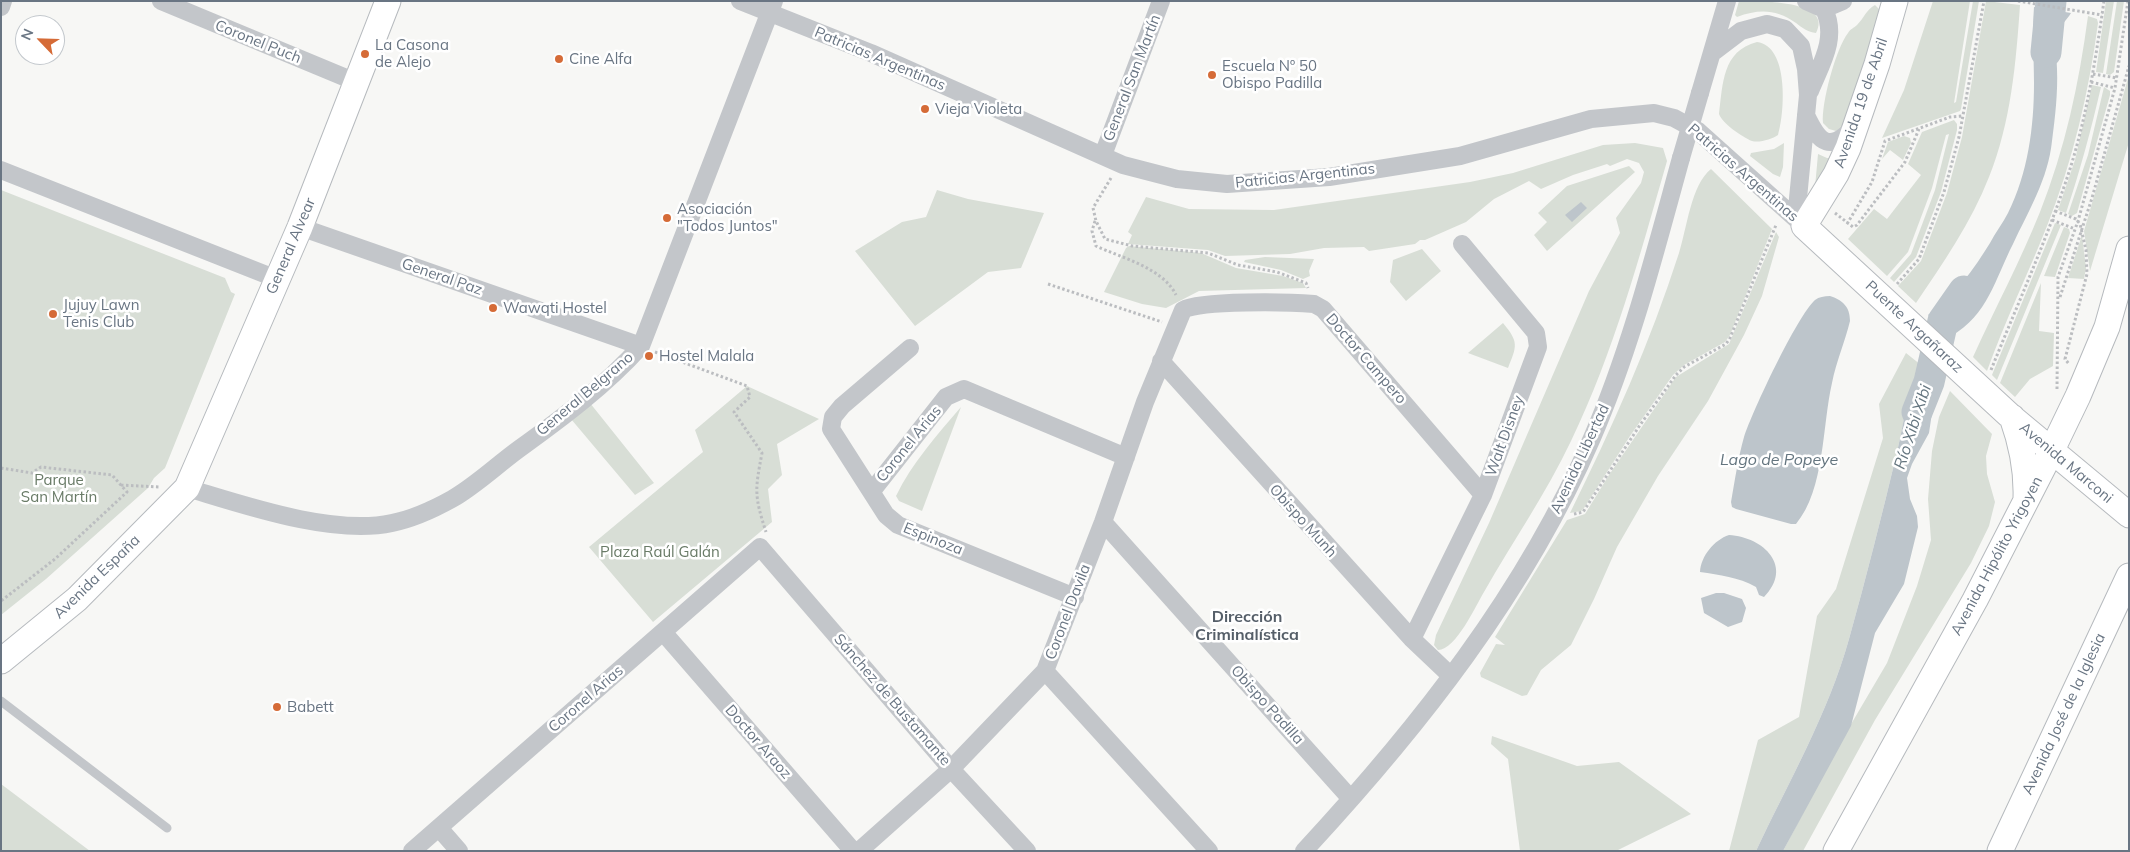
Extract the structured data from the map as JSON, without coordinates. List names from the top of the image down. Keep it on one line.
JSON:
{"streets":{"main road":["Patricias Argentinas","Avenida 19 de Abril","General Alvear","Puente Argañaraz","Avenida Marconi","Avenida Hipólito Yrigoyen","Avenida España","Avenida José de la Iglesia"],"street":["Coronel Puch","General San Martín","General Paz","Doctor Campero","General Belgrano","Walt Disney","Coronel Arias","Avenida Libertad","Obispo Munh","Espinoza","Coronel Davila","Sánchez de Bustamante","Obispo Padilla","Doctor Araoz"]},"crossings":[["Coronel Puch","General Alvear"],["Patricias Argentinas","General San Martín"],["Patricias Argentinas","Avenida 19 de Abril"],["Patricias Argentinas","Puente Argañaraz"],["Patricias Argentinas","General Belgrano"],["General Alvear","General Paz"],["General Alvear","General Belgrano"],["General Alvear","Avenida España"],["General Paz","General Belgrano"],["Puente Argañaraz","Avenida Marconi"],["Doctor Campero","Walt Disney"],["General Belgrano","Avenida España"],["Walt Disney","Obispo Munh"],["Coronel Arias","Espinoza"],["Coronel Arias","Coronel Davila"],["Coronel Arias","Sánchez de Bustamante"],["Coronel Arias","Doctor Araoz"],["Avenida Libertad","Obispo Munh"],["Avenida Libertad","Obispo Padilla"],["Avenida Marconi","Avenida Hipólito Yrigoyen"],["Obispo Munh","Coronel Davila"],["Espinoza","Coronel Davila"],["Coronel Davila","Sánchez de Bustamante"],["Coronel Davila","Obispo Padilla"]],"districts":["Dirección Criminalística"],"water":["Río Xibi Xibi","Lago de Popeye"],"parks":["Parque San Martín","Plaza Raúl Galán"],"places":["La Casona de Alejo","Cine Alfa","Escuela Nº 50 Obispo Padilla","Vieja Violeta","Asociación \"Todos Juntos\"","Wawqti Hostel","Jujuy Lawn Tenis Club","Hostel Malala","Babett"],"north":"top left"}
